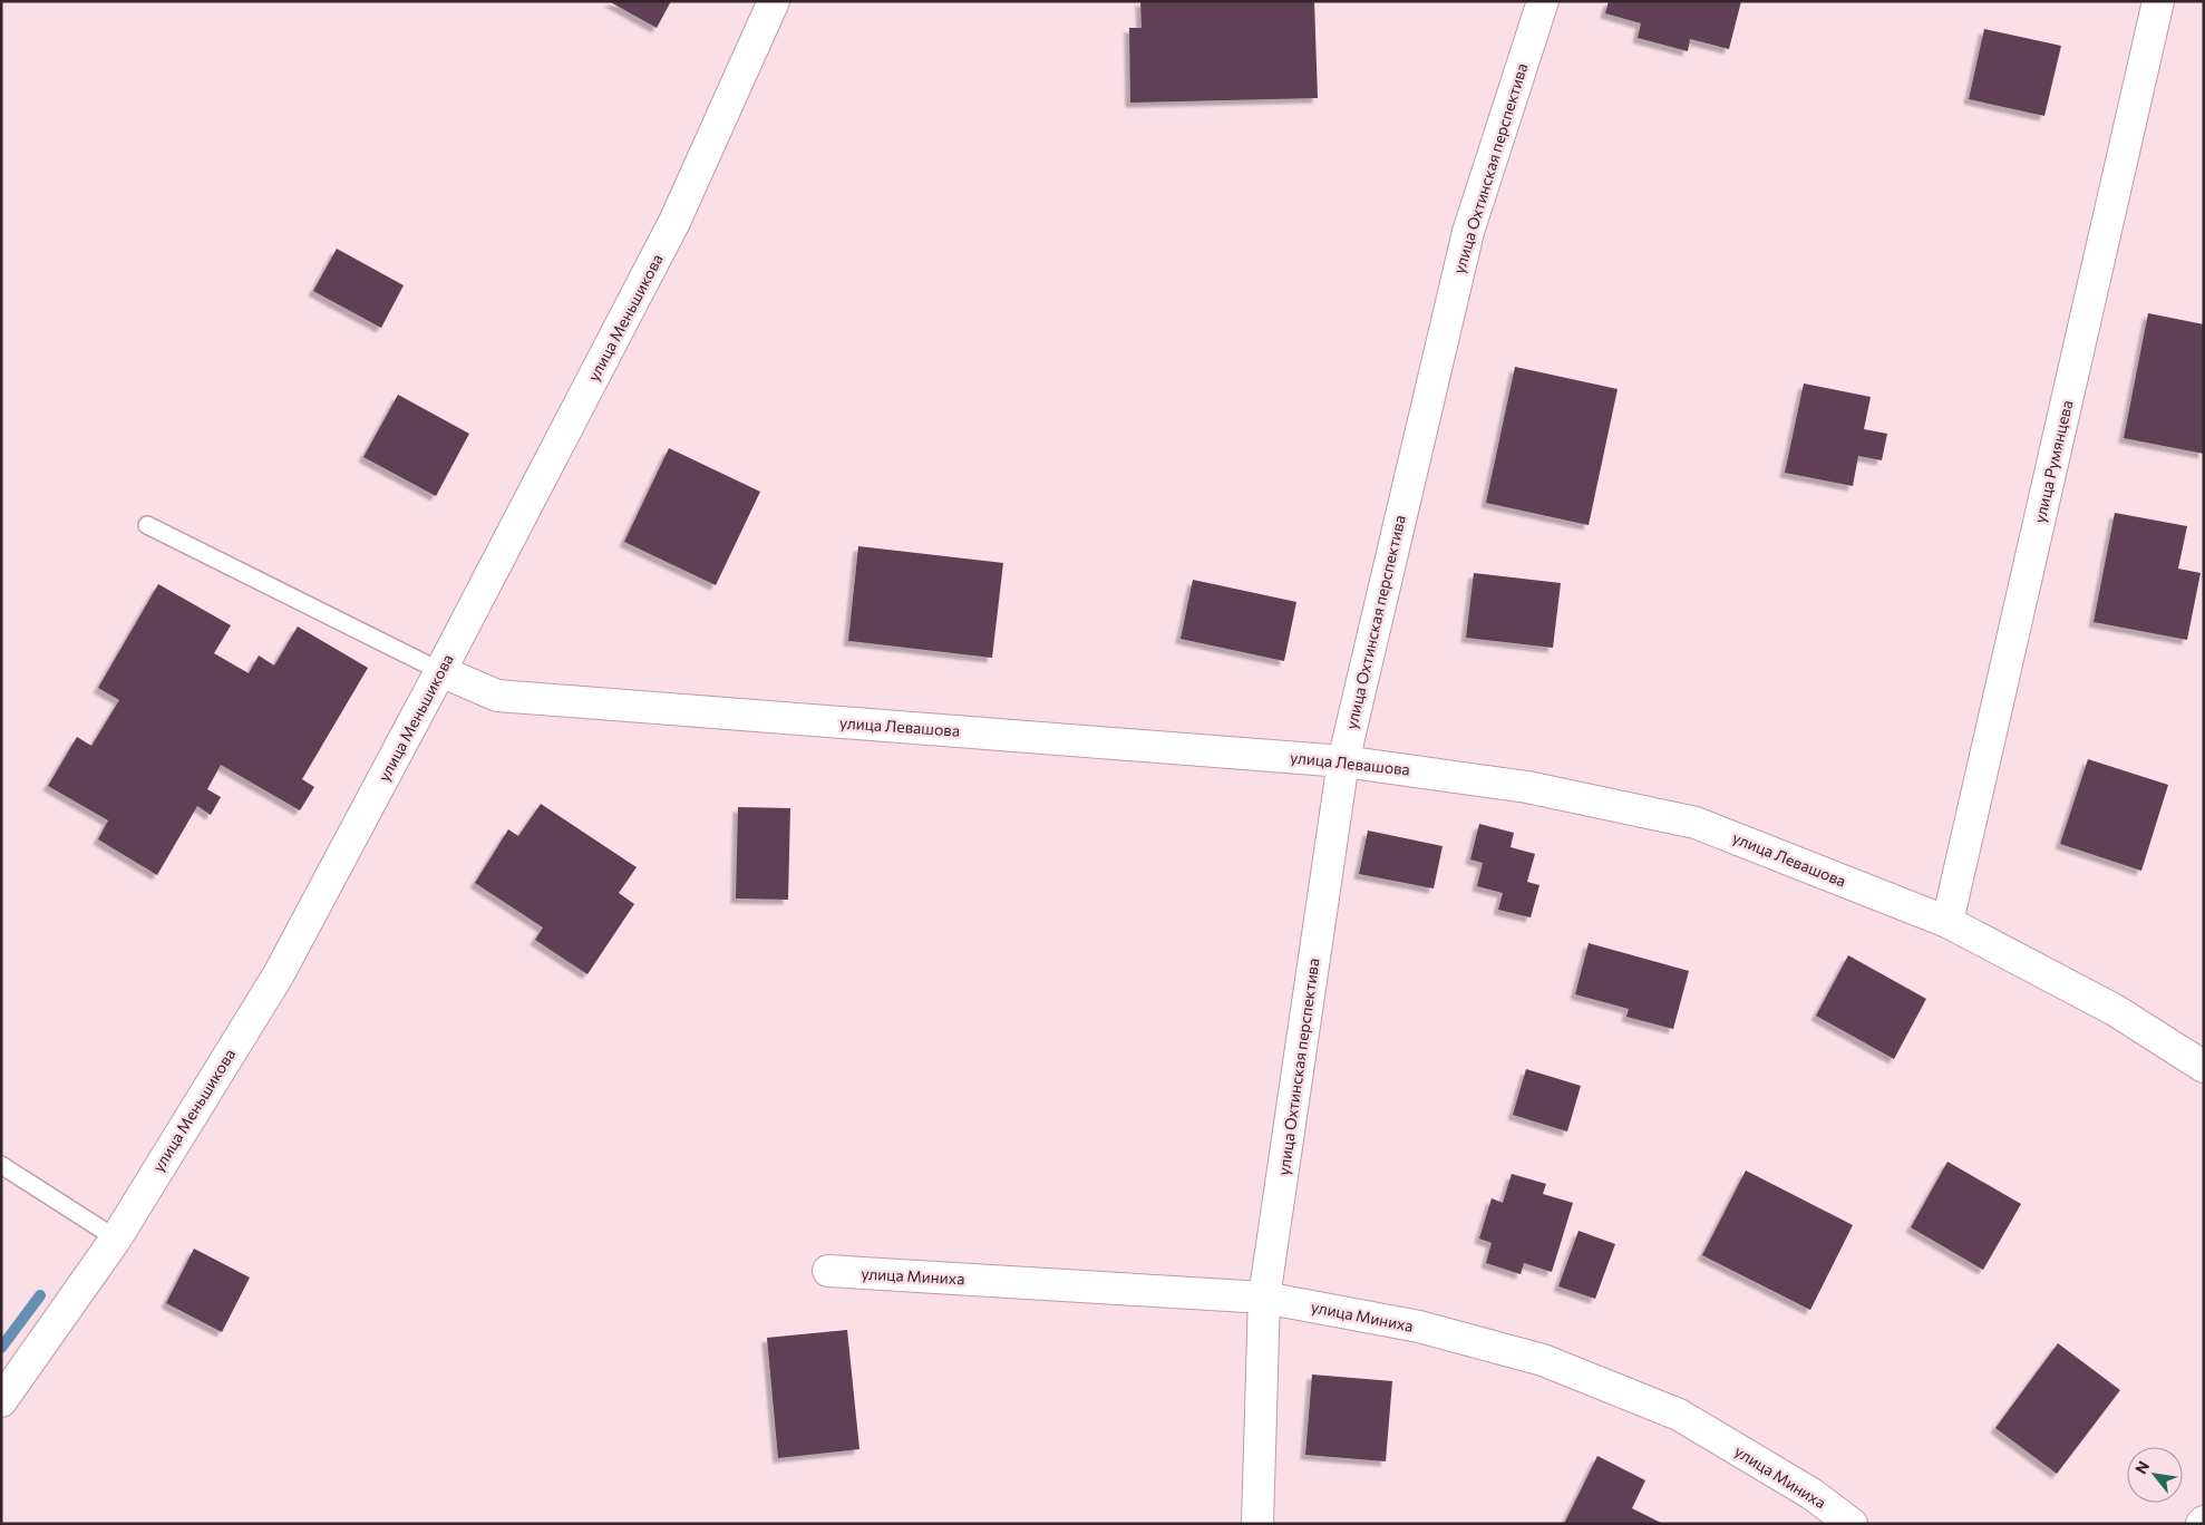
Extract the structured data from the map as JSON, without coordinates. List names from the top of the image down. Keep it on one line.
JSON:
{"streets":{"street":["улица Охтинская перспектива","улица Меньшикова","улица Румянцева","улица Левашова","улица Миниха"]},"crossings":[["улица Охтинская перспектива","улица Левашова"],["улица Охтинская перспектива","улица Миниха"],["улица Меньшикова","улица Левашова"],["улица Румянцева","улица Левашова"]],"north":"top left"}
